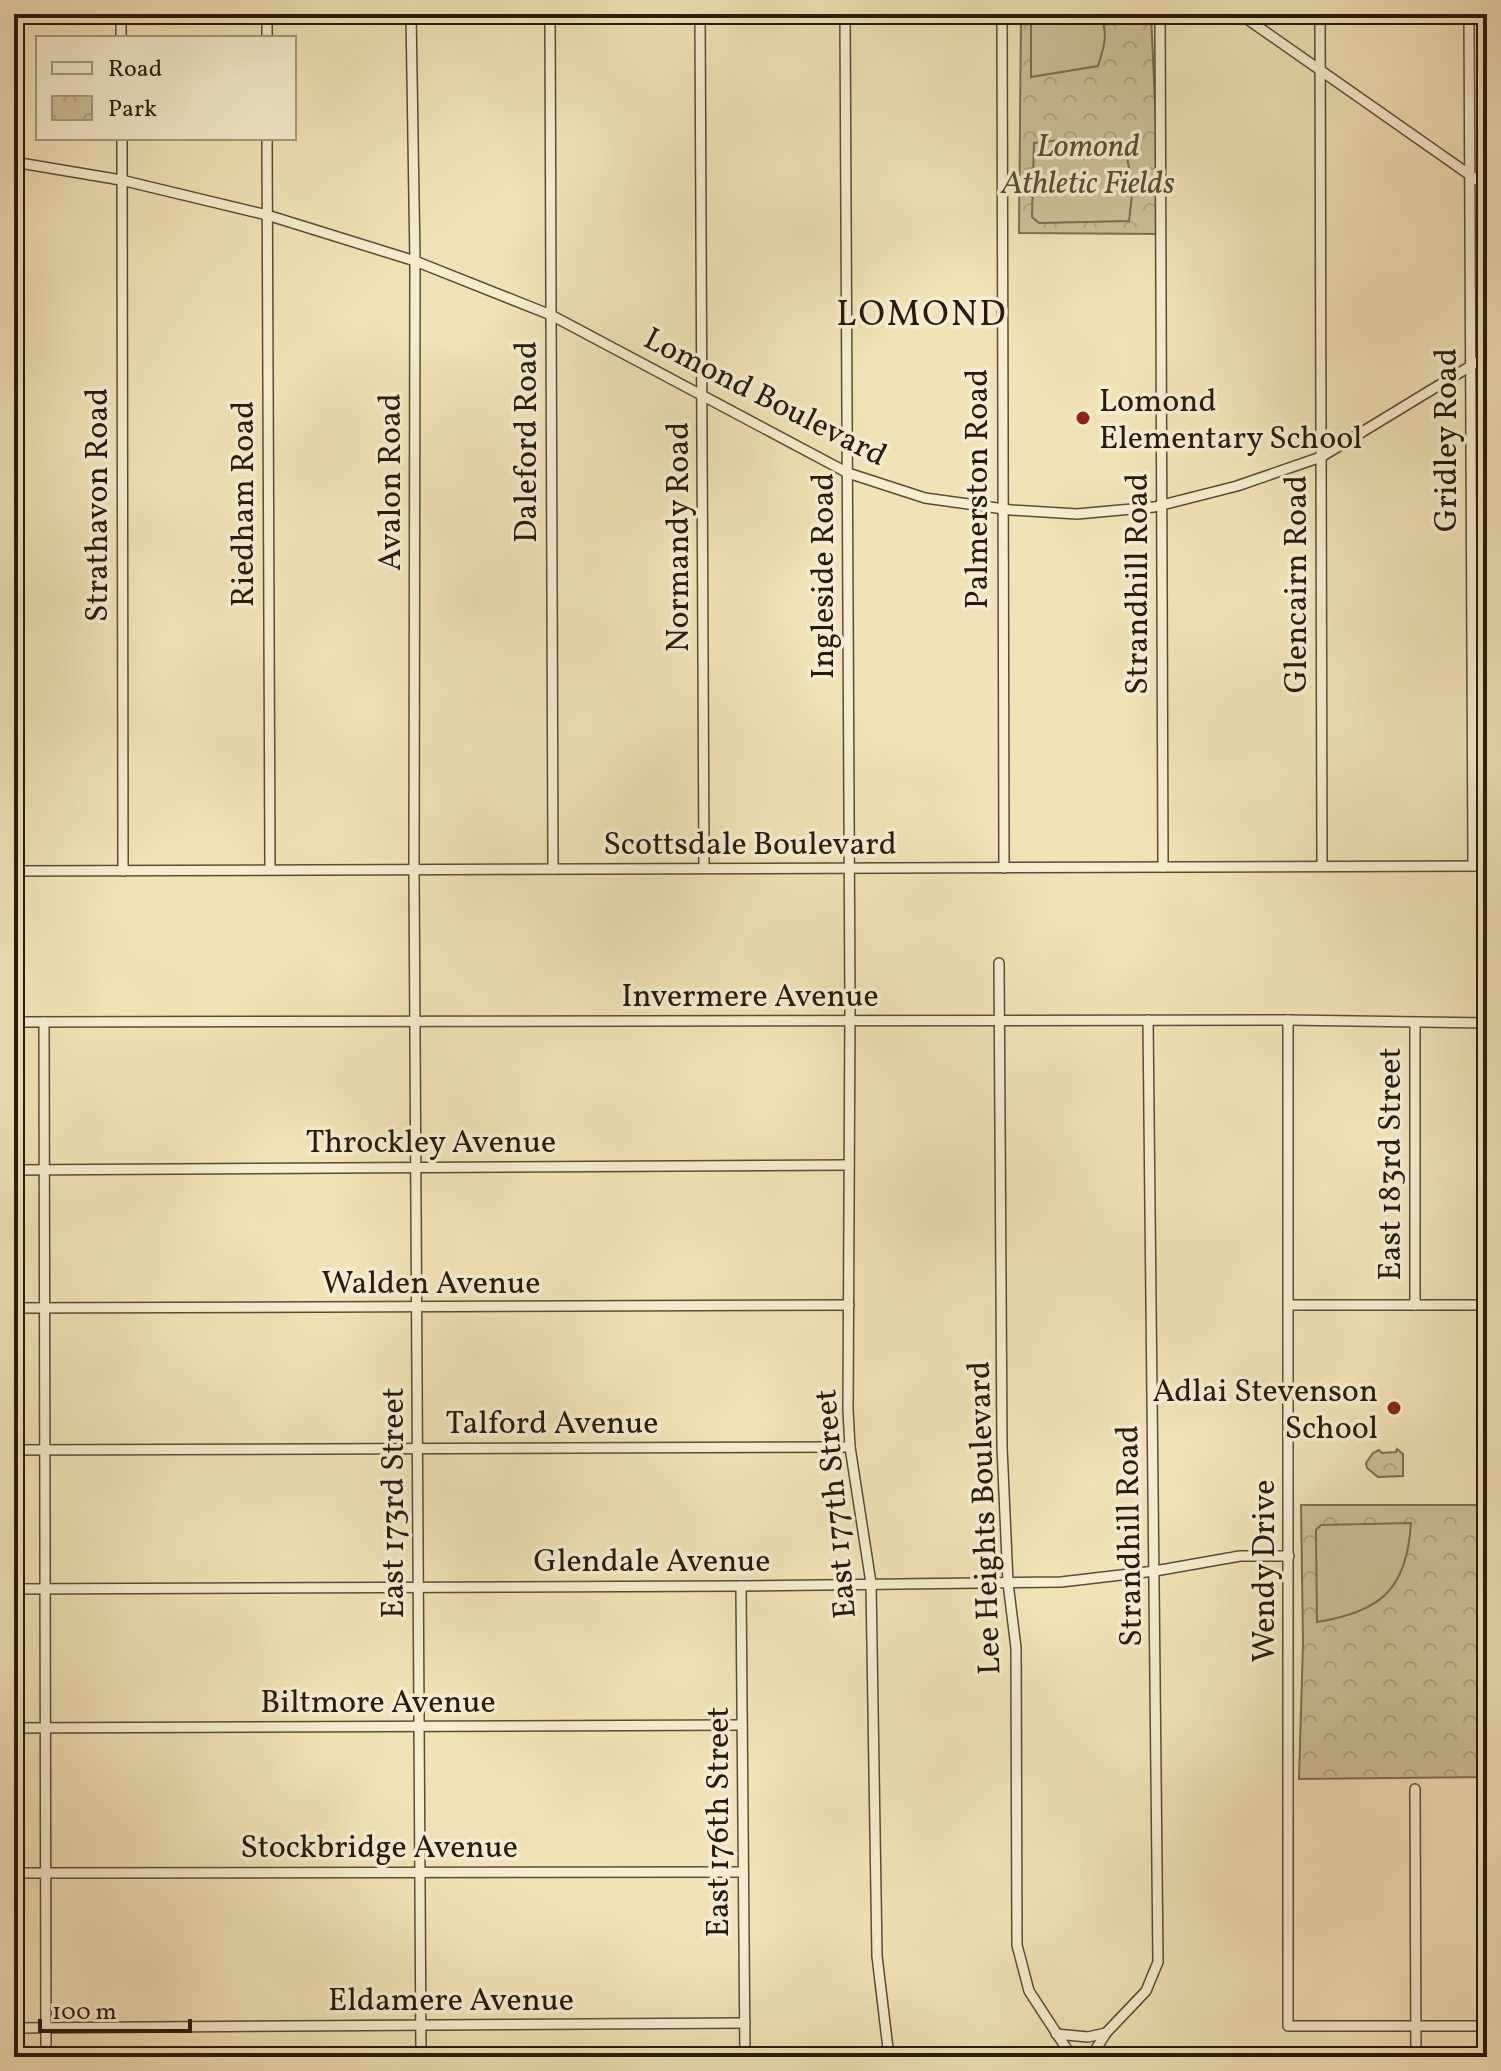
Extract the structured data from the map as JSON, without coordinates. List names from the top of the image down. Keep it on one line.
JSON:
{"streets":{"street":["Lomond Boulevard","Gridley Road","Daleford Road","Avalon Road","Palmerston Road","Riedham Road","Strathavon Road","Normandy Road","Ingleside Road","Strandhill Road","Glencairn Road","Scottsdale Boulevard","Invermere Avenue","Throckley Avenue","East 183rd Street","Walden Avenue","Talford Avenue","East 173rd Street","East 177th Street","Lee Heights Boulevard","Glendale Avenue","Wendy Drive","Biltmore Avenue","East 176th Street","Stockbridge Avenue","Eldamere Avenue"]},"crossings":[["Lomond Boulevard","Gridley Road"],["Lomond Boulevard","Daleford Road"],["Lomond Boulevard","Avalon Road"],["Lomond Boulevard","Palmerston Road"],["Lomond Boulevard","Riedham Road"],["Lomond Boulevard","Strathavon Road"],["Lomond Boulevard","Normandy Road"],["Lomond Boulevard","Ingleside Road"],["Lomond Boulevard","Strandhill Road"],["Lomond Boulevard","Glencairn Road"],["Gridley Road","Scottsdale Boulevard"],["Daleford Road","Scottsdale Boulevard"],["Avalon Road","Scottsdale Boulevard"],["Avalon Road","East 173rd Street"],["Palmerston Road","Scottsdale Boulevard"],["Riedham Road","Scottsdale Boulevard"],["Strathavon Road","Scottsdale Boulevard"],["Normandy Road","Scottsdale Boulevard"],["Ingleside Road","Scottsdale Boulevard"],["Ingleside Road","East 177th Street"],["Strandhill Road","Scottsdale Boulevard"],["Strandhill Road","Invermere Avenue"],["Strandhill Road","Glendale Avenue"],["Glencairn Road","Scottsdale Boulevard"],["Invermere Avenue","East 183rd Street"],["Invermere Avenue","East 173rd Street"],["Invermere Avenue","East 177th Street"],["Invermere Avenue","Lee Heights Boulevard"],["Invermere Avenue","Wendy Drive"],["Throckley Avenue","East 173rd Street"],["Throckley Avenue","East 177th Street"],["Walden Avenue","East 173rd Street"],["Walden Avenue","East 177th Street"],["Talford Avenue","East 173rd Street"],["Talford Avenue","East 177th Street"],["East 173rd Street","Glendale Avenue"],["East 173rd Street","Biltmore Avenue"],["East 173rd Street","Stockbridge Avenue"],["East 173rd Street","Eldamere Avenue"],["East 177th Street","Glendale Avenue"],["Lee Heights Boulevard","Glendale Avenue"],["Glendale Avenue","Wendy Drive"],["Glendale Avenue","East 176th Street"],["Biltmore Avenue","East 176th Street"],["East 176th Street","Stockbridge Avenue"],["East 176th Street","Eldamere Avenue"]],"districts":["LOMOND"],"parks":["Lomond Athletic Fields"],"places":["Lomond Elementary School","Adlai Stevenson School"],"legend":["Road","Park"],"scale_bar":"100 m"}
